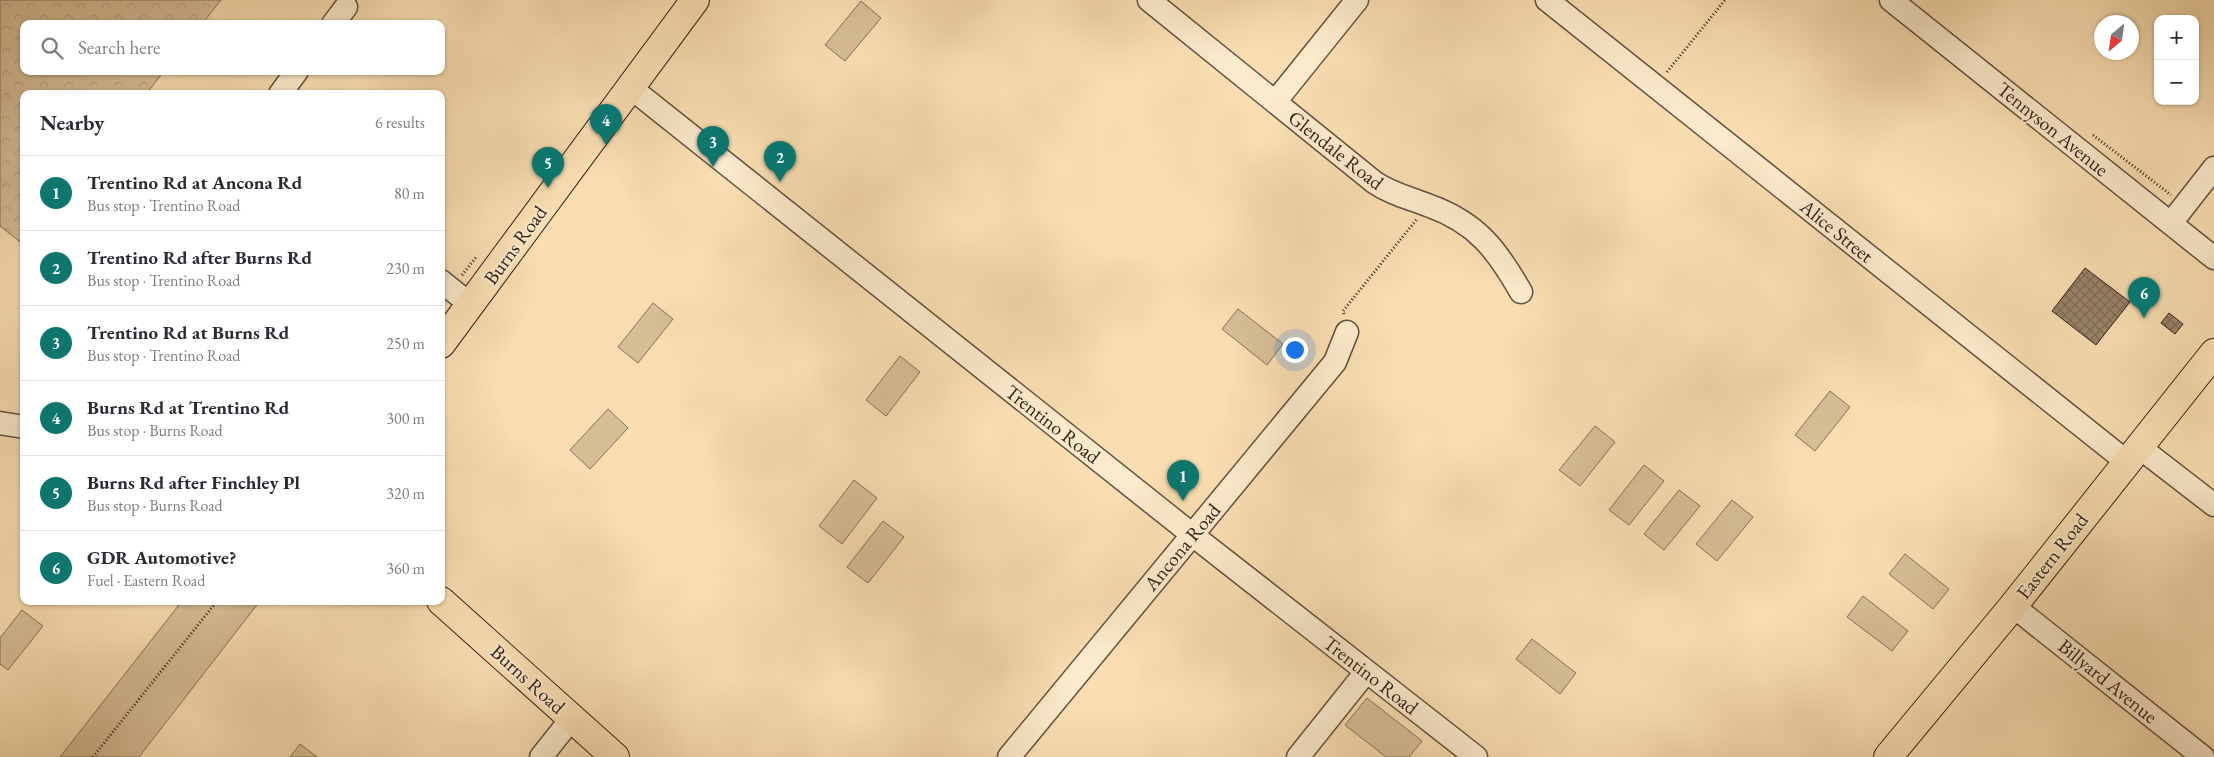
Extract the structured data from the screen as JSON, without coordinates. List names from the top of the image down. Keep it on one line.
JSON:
{"streets":{"main road":["Burns Road","Eastern Road"],"street":["Tennyson Avenue","Glendale Road","Alice Street","Trentino Road","Ancona Road","Billyard Avenue"]},"crossings":[["Alice Street","Eastern Road"],["Burns Road","Trentino Road"],["Trentino Road","Ancona Road"],["Eastern Road","Billyard Avenue"]],"north":"bottom left","page":{"map_buttons":["+","−"],"search":"Search here","heading":["Nearby","6 results"],"pins":["4","3","2","5","6","1"],"list":[{"mark":"1","name":"Trentino Rd at Ancona Rd","note":"Bus stop · Trentino Road","value":"80 m"},{"mark":"2","name":"Trentino Rd after Burns Rd","note":"Bus stop · Trentino Road","value":"230 m"},{"mark":"3","name":"Trentino Rd at Burns Rd","note":"Bus stop · Trentino Road","value":"250 m"},{"mark":"4","name":"Burns Rd at Trentino Rd","note":"Bus stop · Burns Road","value":"300 m"},{"mark":"5","name":"Burns Rd after Finchley Pl","note":"Bus stop · Burns Road","value":"320 m"},{"mark":"6","name":"GDR Automotive?","note":"Fuel · Eastern Road","value":"360 m"}]}}
